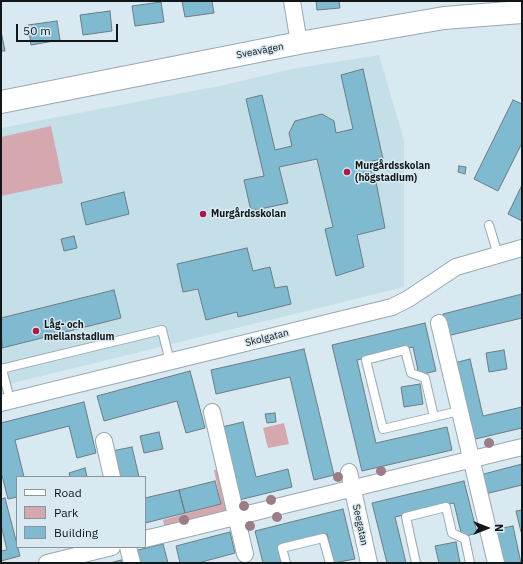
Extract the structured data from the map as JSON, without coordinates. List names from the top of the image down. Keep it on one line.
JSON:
{"streets":{"main road":["Sveavägen"],"street":["Skolgatan","Seegatan"]},"places":["Murgårdsskolan (högstadium)","Murgårdsskolan","Låg- och mellanstadium"],"legend":["Road","Park","Building"],"scale_bar":"50 m","north":"right"}
